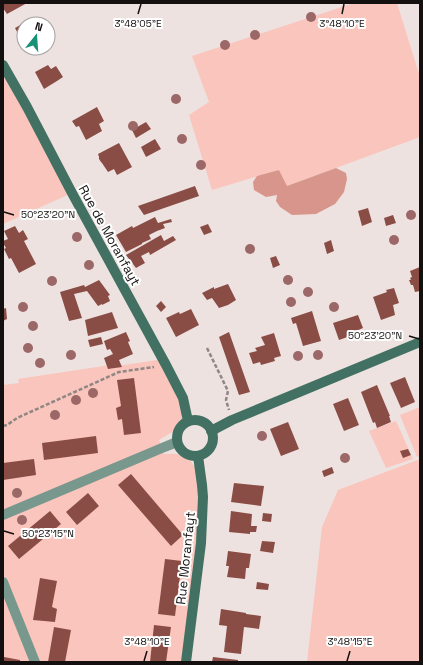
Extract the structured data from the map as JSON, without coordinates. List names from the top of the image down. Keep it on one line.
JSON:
{"streets":{"main road":["Rue de Moranfayt","Rue Moranfayt"]},"crossings":[["Rue de Moranfayt","Rue Moranfayt"]],"north":"top","coordinates":["3°48'05\"E","3°48'10\"E","50°23'20\"N","50°23'15\"N","3°48'15\"E"]}
